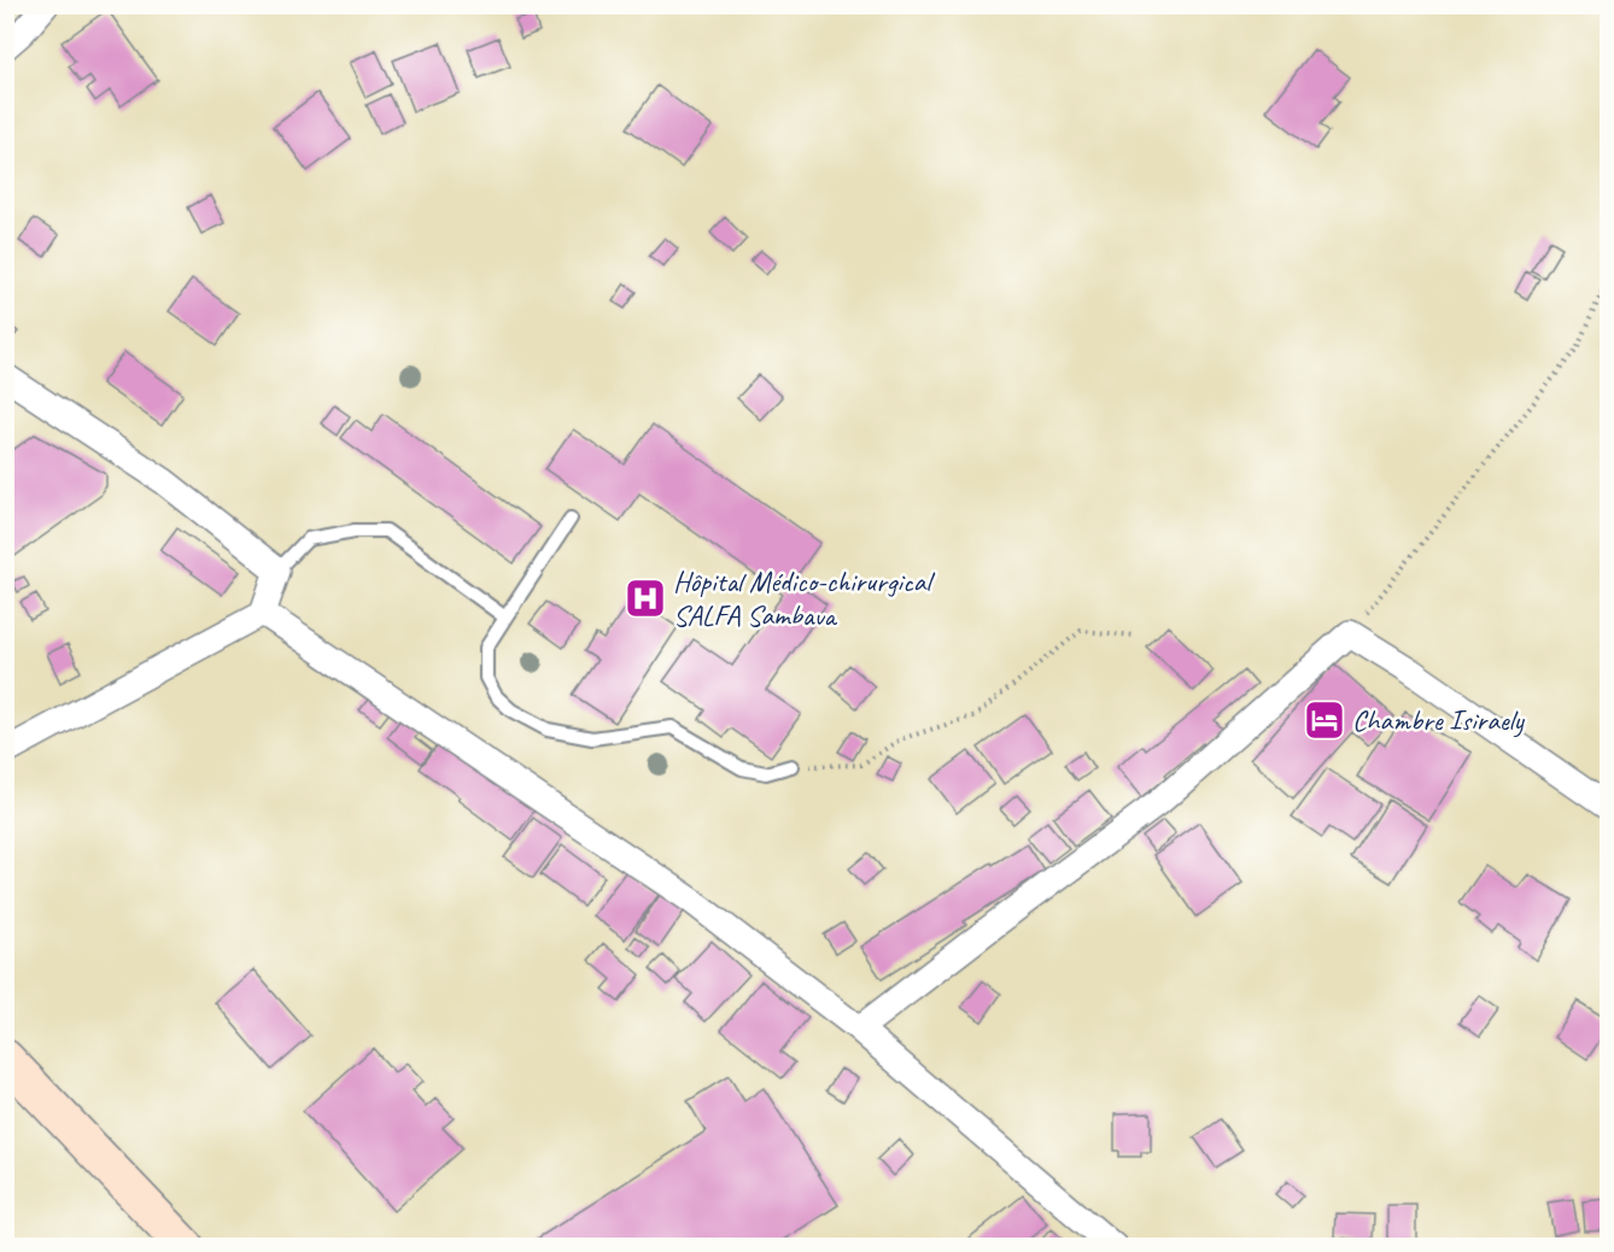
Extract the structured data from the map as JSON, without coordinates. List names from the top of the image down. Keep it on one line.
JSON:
{"places":{"hospital":["Hôpital Médico-chirurgical SALFA Sambava"],"hotel":["Chambre Isiraely"]}}
